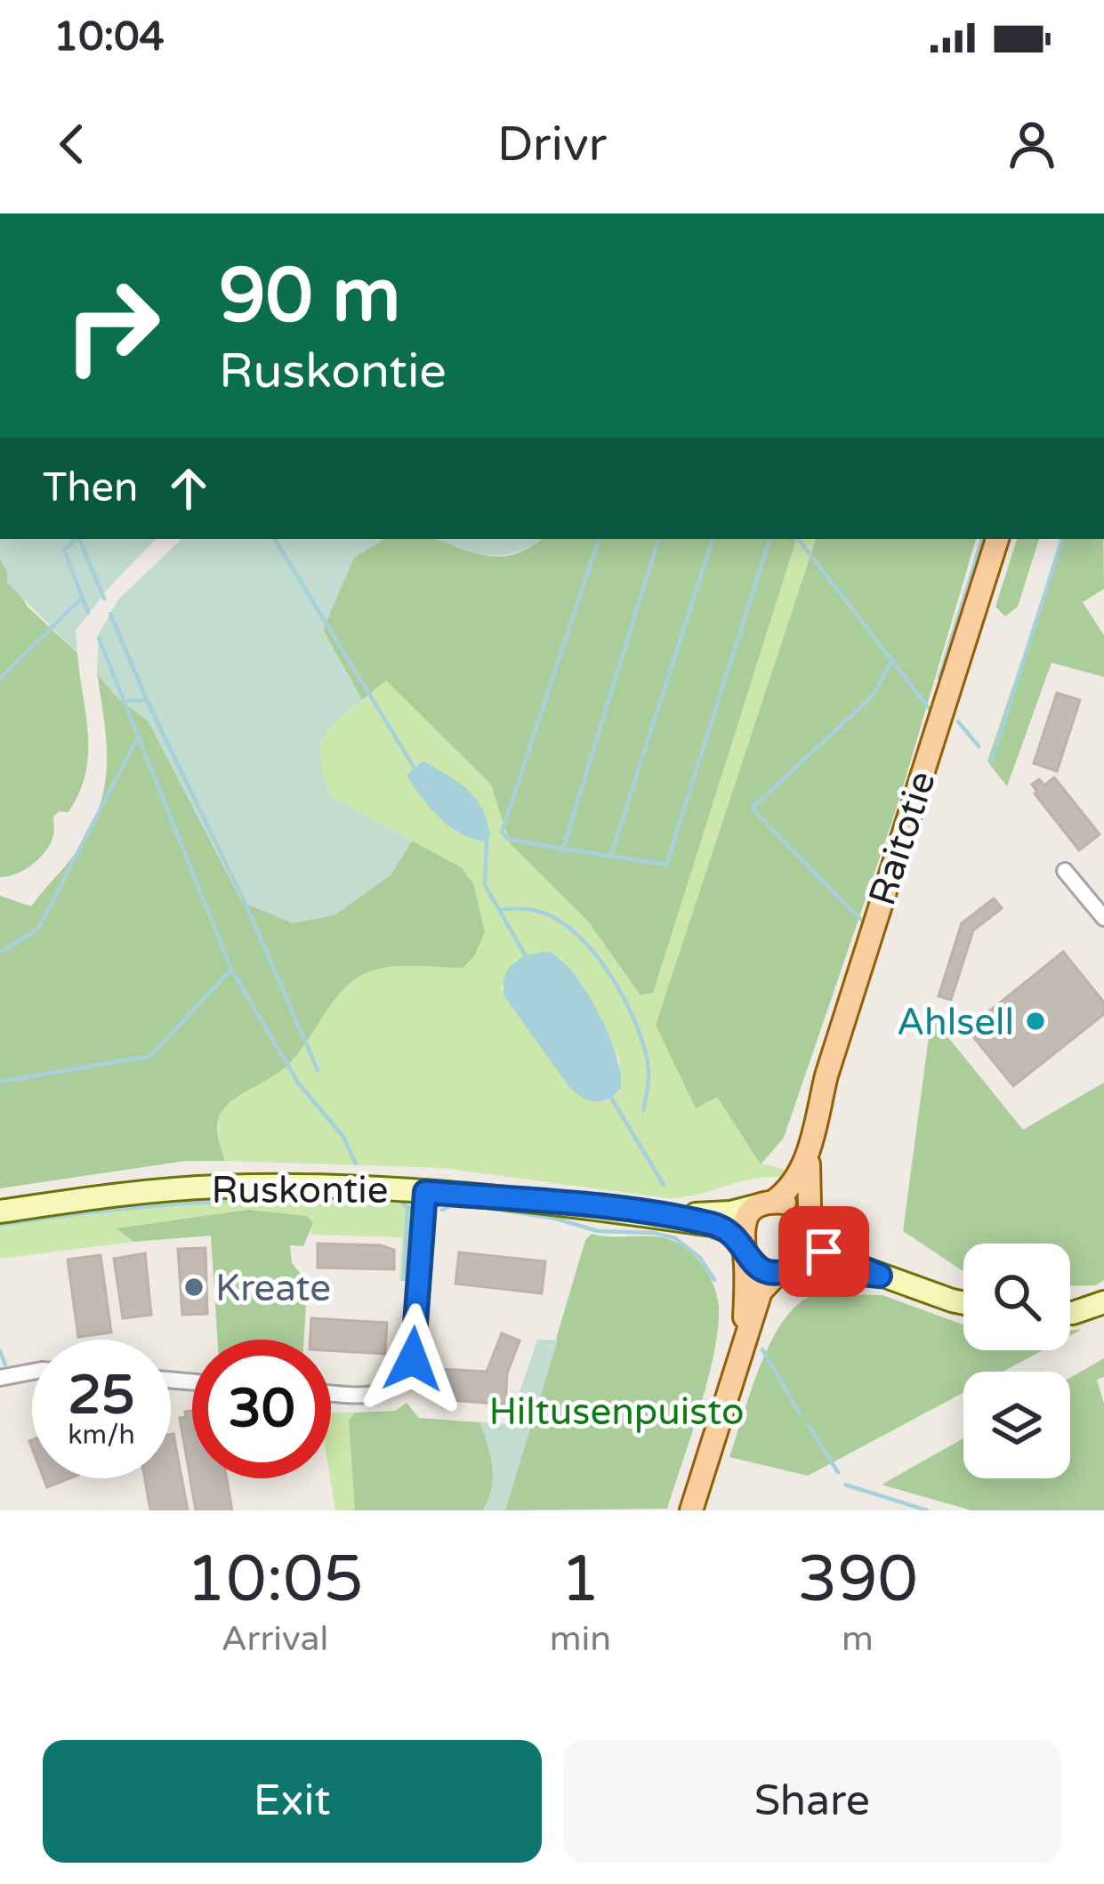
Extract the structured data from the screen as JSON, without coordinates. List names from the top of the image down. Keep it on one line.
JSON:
{"streets":{"main road":["Raitotie","Ruskontie"]},"crossings":[["Raitotie","Ruskontie"]],"parks":["Hiltusenpuisto"],"places":["Ahlsell","Kreate"],"page":{"status":"10:04","header":"Drivr","turn":["90 m","Ruskontie"],"then":"Then","speed":"25 km/h","limit":"30","eta":["10:05","Arrival","1","min","390","m"],"buttons":["Exit","Share"]}}
